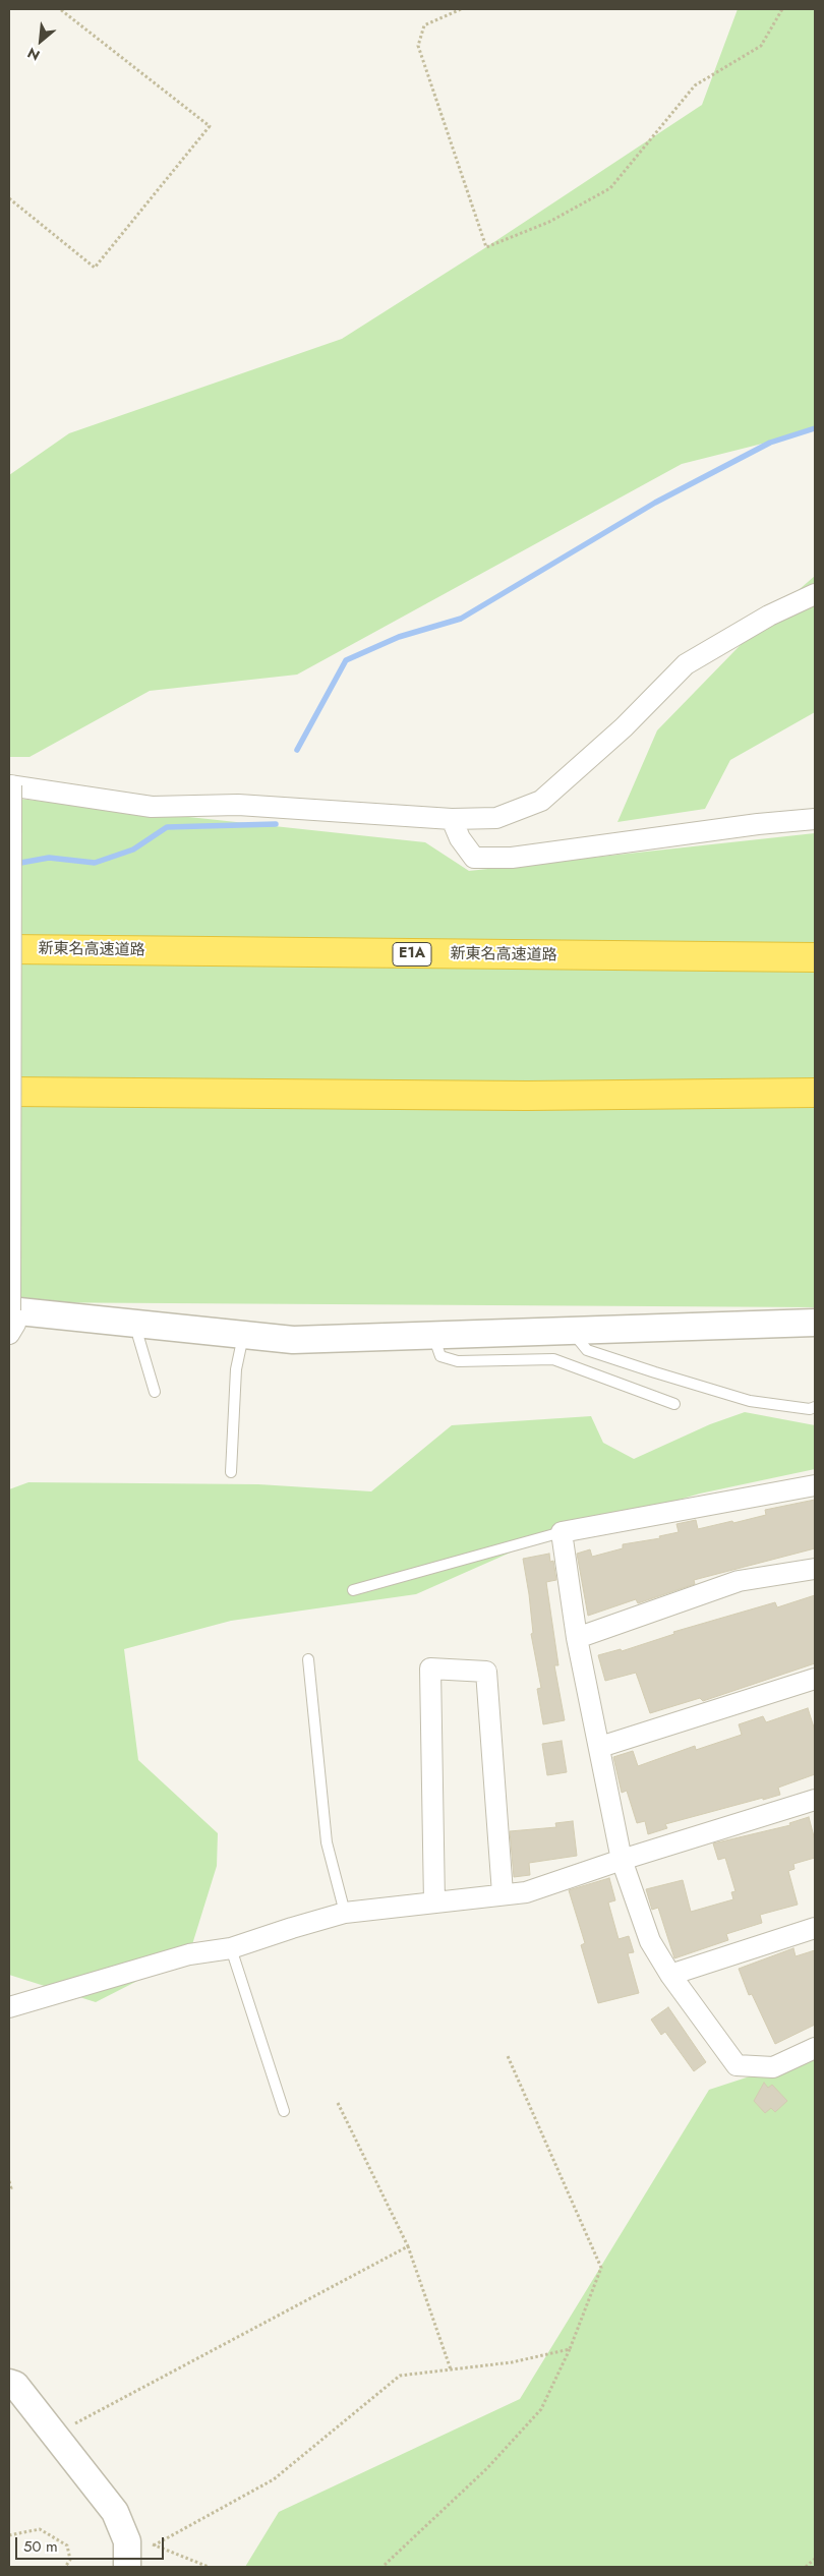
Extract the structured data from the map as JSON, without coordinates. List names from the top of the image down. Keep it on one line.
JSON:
{"streets":{"highway":["新東名高速道路","E1A"]},"scale_bar":"50 m","north":"bottom left"}
